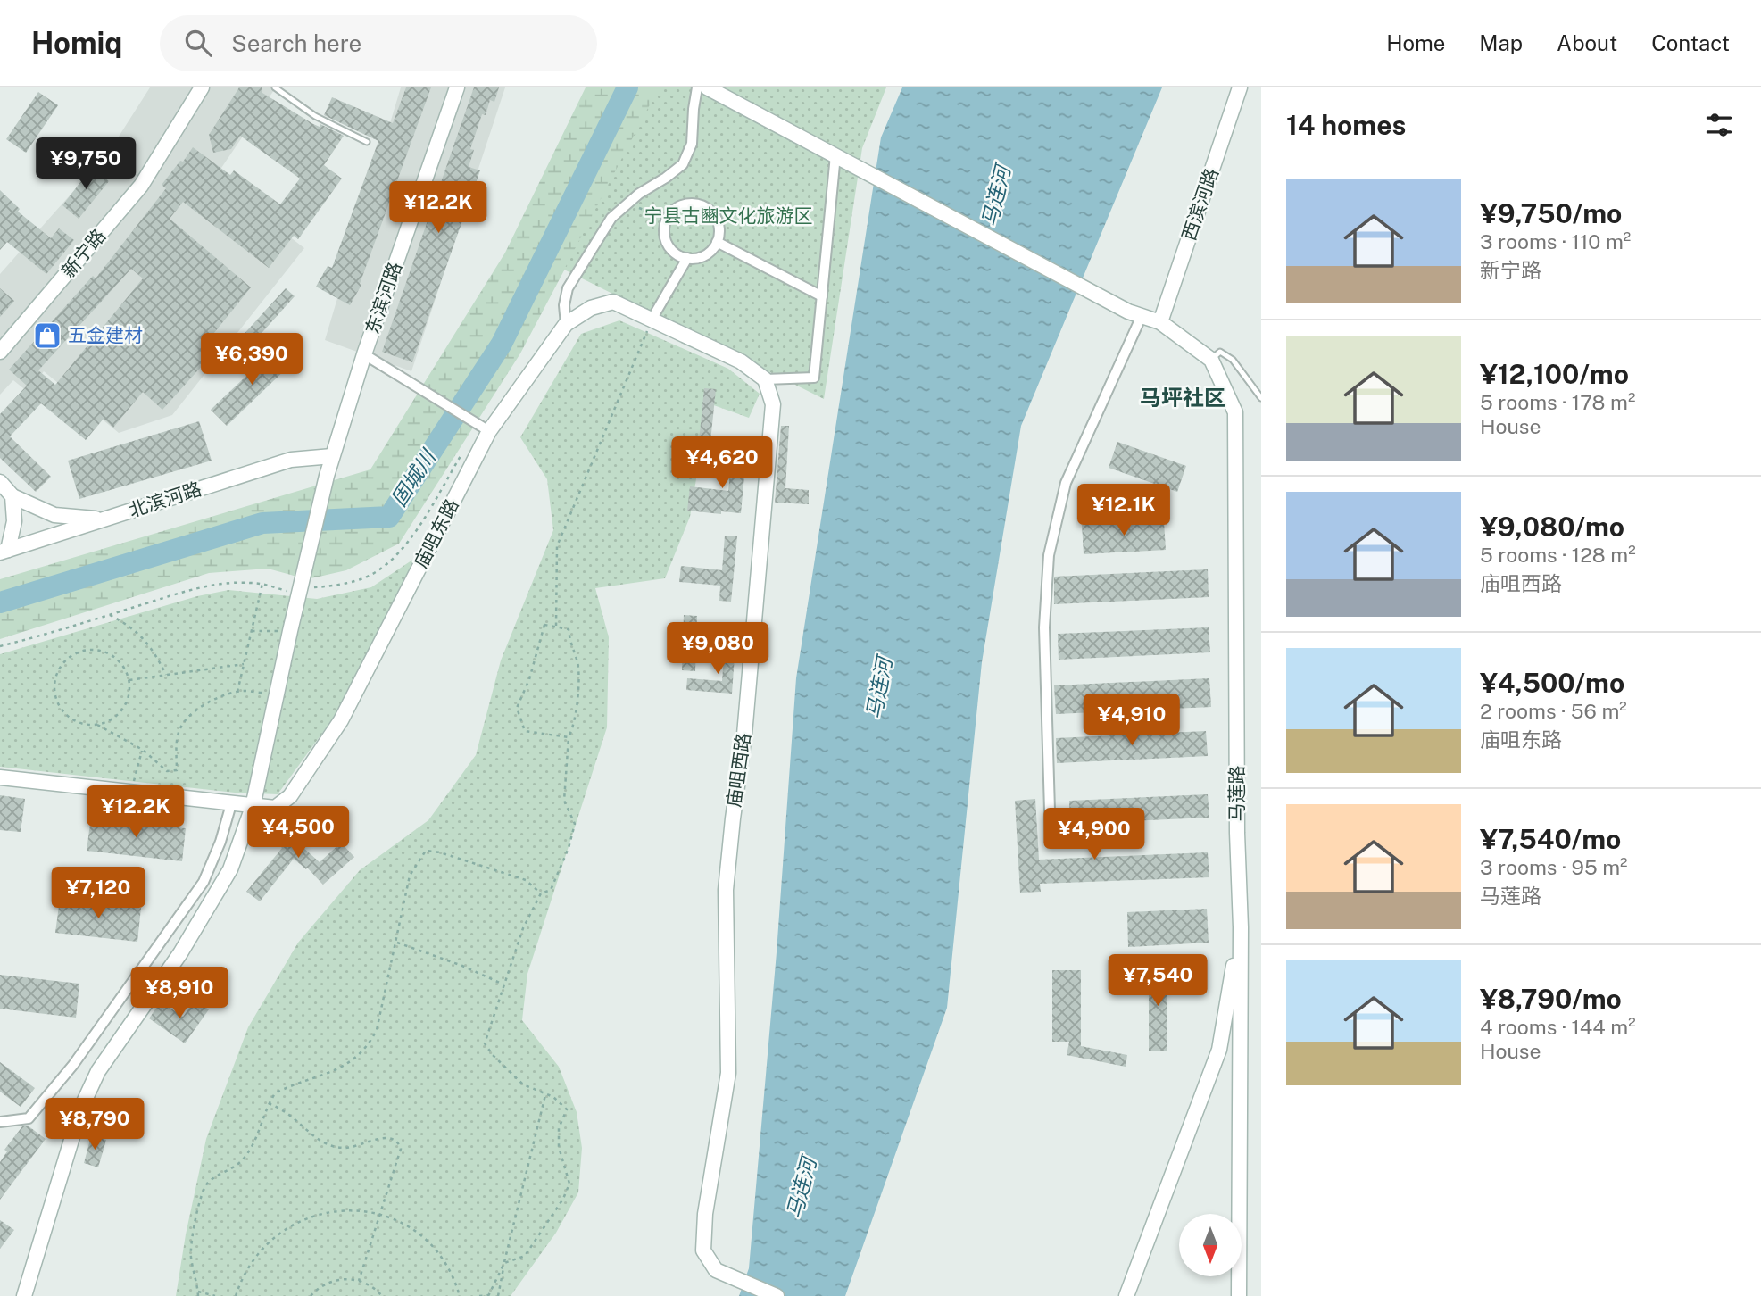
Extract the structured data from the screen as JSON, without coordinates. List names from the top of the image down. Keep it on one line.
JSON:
{"streets":{"street":["西滨河路","新宁路","东滨河路","北滨河路","庙咀东路","庙咀西路","马莲路"]},"crossings":[["西滨河路","马莲路"],["东滨河路","北滨河路"],["东滨河路","庙咀东路"]],"districts":["马坪社区"],"water":["马连河","固城川"],"parks":["宁县古豳文化旅游区"],"places":{"shop":["五金建材"]},"north":"bottom","page":{"header":"Homiq","search":"Search here","nav":["Home","Map","About","Contact"],"heading":"14 homes","price":["¥9,750","¥12.2K","¥6,390","¥4,620","¥12.1K","¥9,080","¥4,910","¥12.2K","¥4,500","¥4,900","¥7,120","¥7,540","¥8,910","¥8,790"],"list":[{"name":"¥9,750/mo","note":"3 rooms · 110 m² · 新宁路"},{"name":"¥12,100/mo","note":"5 rooms · 178 m² · House"},{"name":"¥9,080/mo","note":"5 rooms · 128 m² · 庙咀西路"},{"name":"¥4,500/mo","note":"2 rooms · 56 m² · 庙咀东路"},{"name":"¥7,540/mo","note":"3 rooms · 95 m² · 马莲路"},{"name":"¥8,790/mo","note":"4 rooms · 144 m² · House"}]}}
